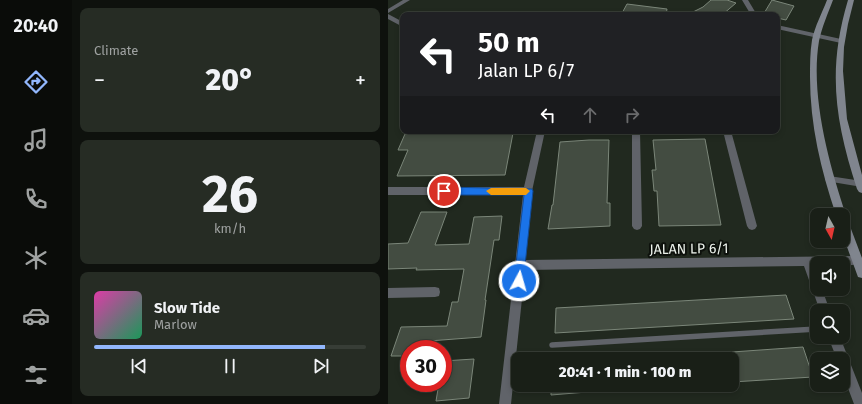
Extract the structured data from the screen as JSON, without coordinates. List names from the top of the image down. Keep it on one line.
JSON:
{"streets":{"street":["JALAN LP 6/1"]},"north":"bottom","page":{"tabs":"20:40","tile":["Climate",["26","km/h"]],"turn":["50 m","Jalan LP 6/7"],"heat":["−","20°","+"],"song":["Slow Tide","Marlow"],"limit":"30","trip":"20:41 · 1 min · 100 m"}}
